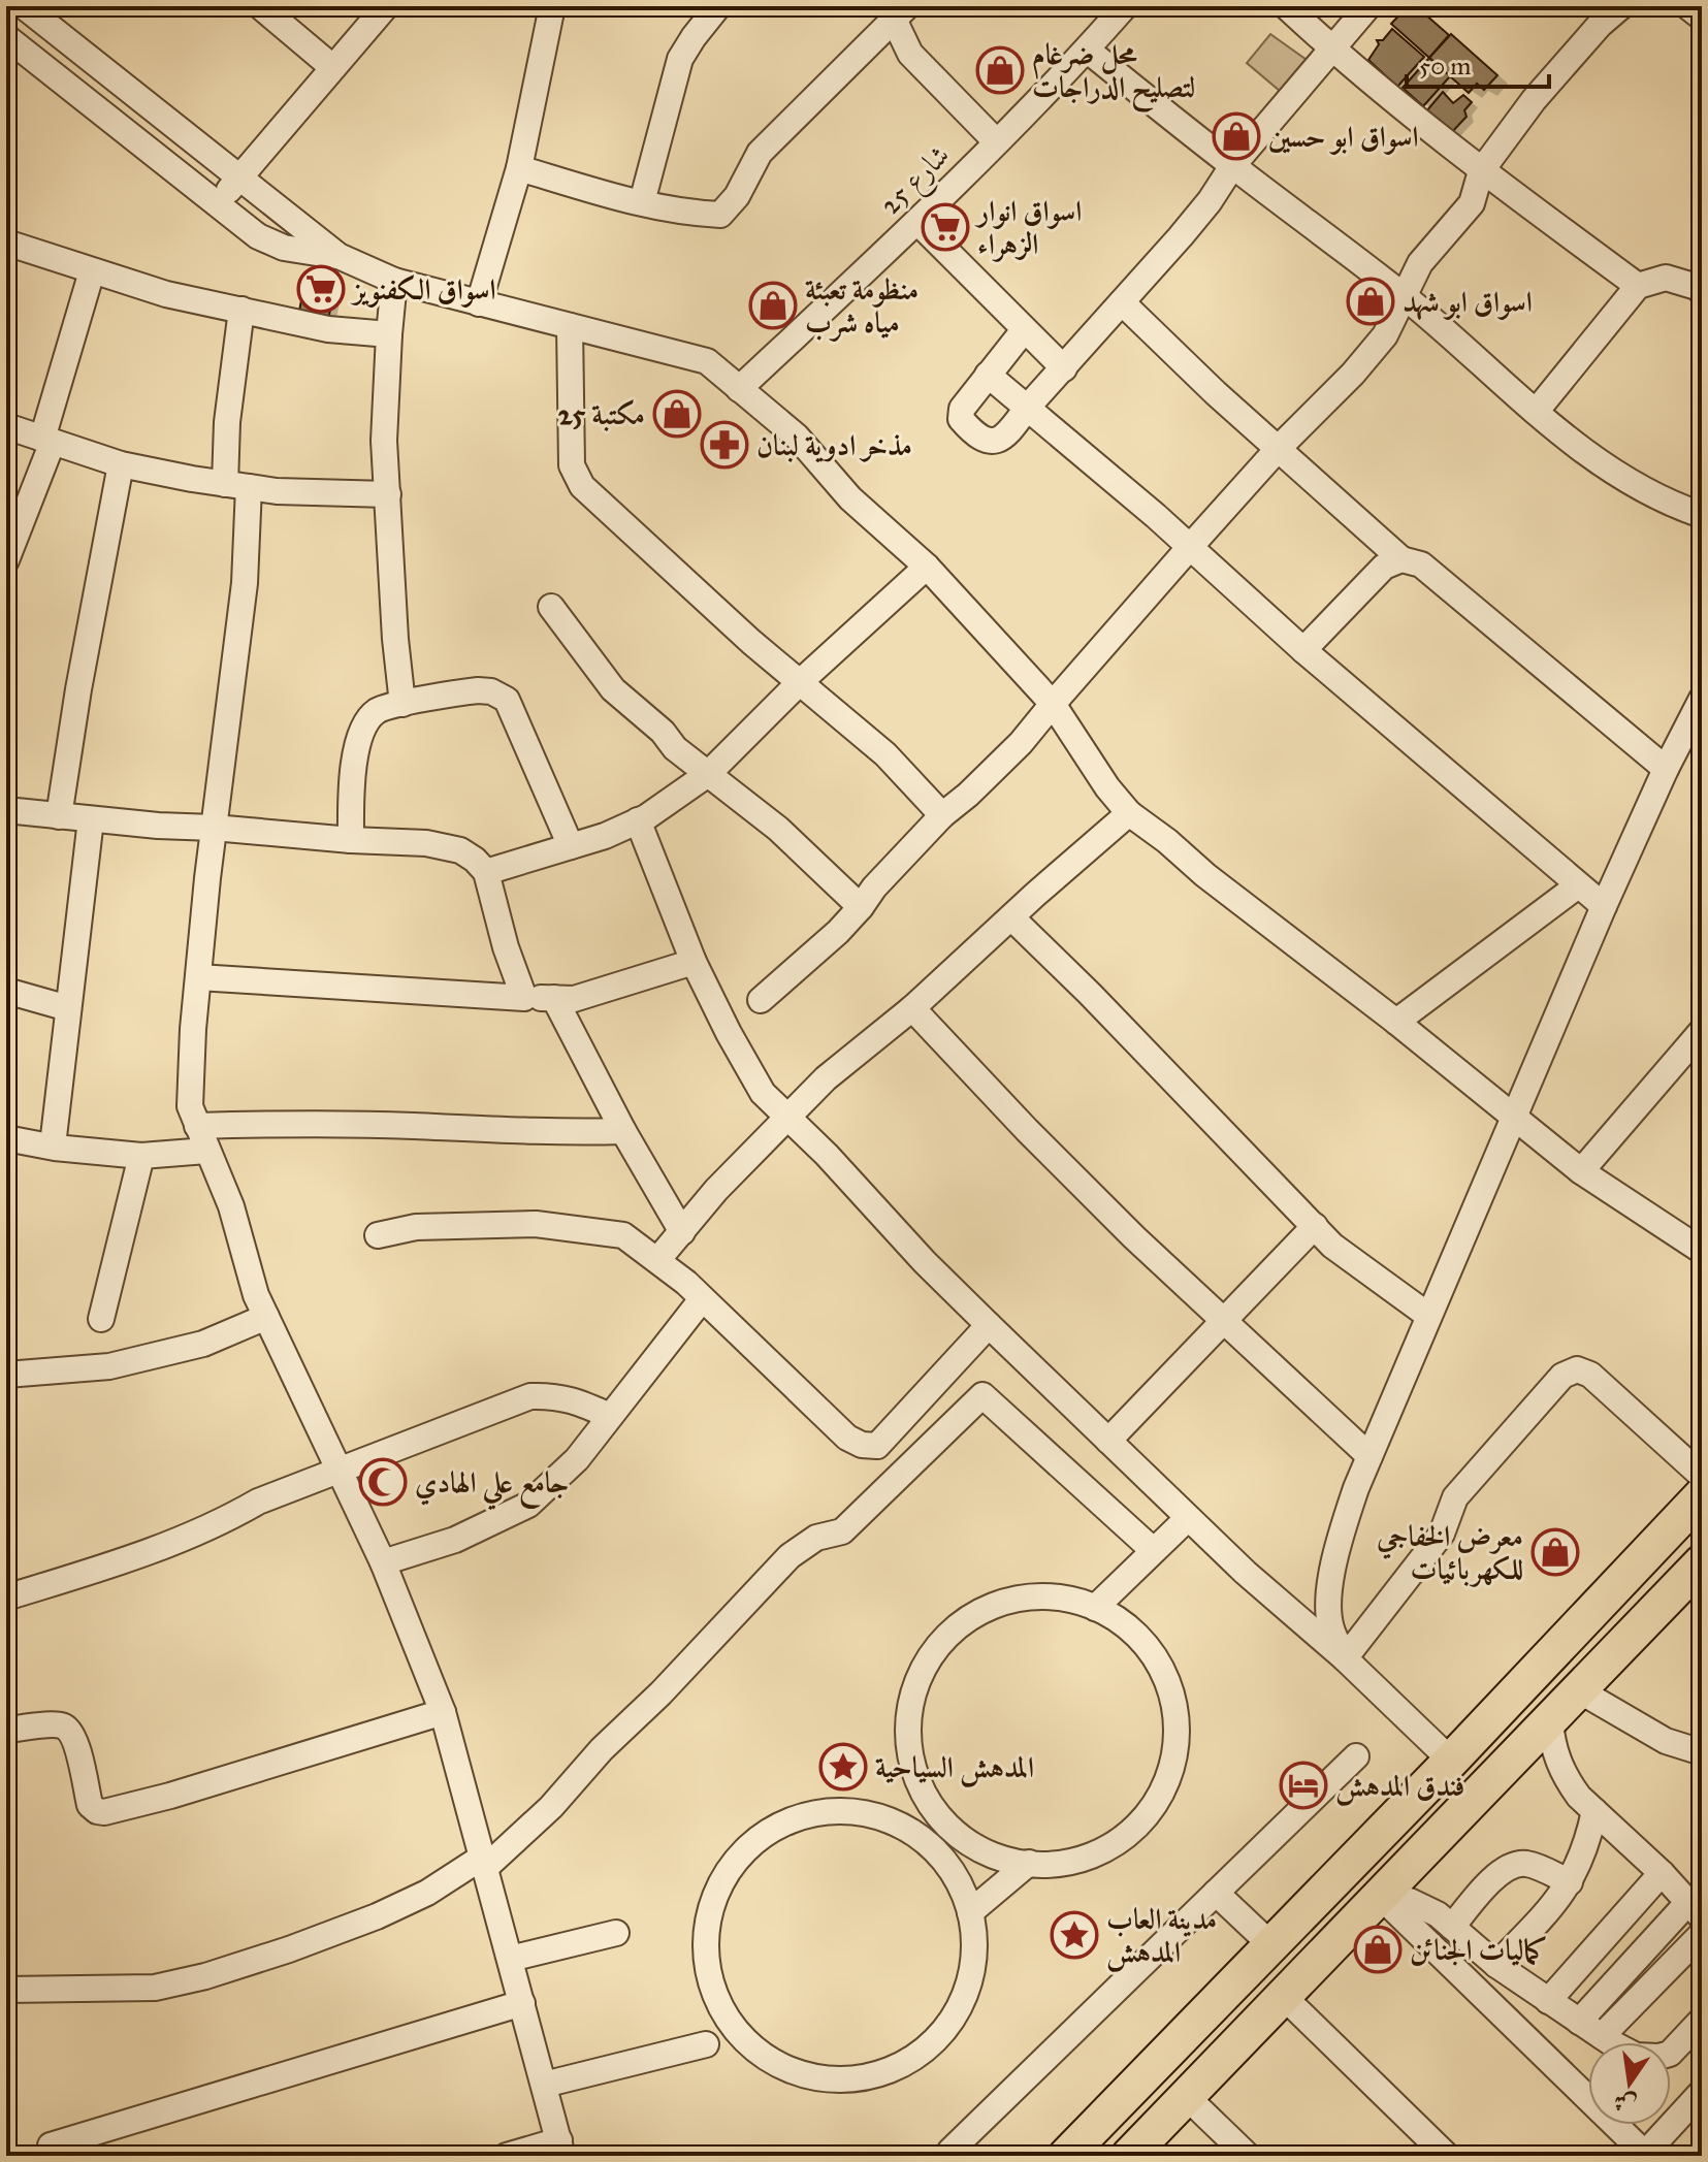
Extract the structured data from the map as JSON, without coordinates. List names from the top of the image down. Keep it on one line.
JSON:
{"streets":{"street":["شارع 25"]},"places":{"shop":["محل ضرغام لتصليح الدراجات","اسواق ابو حسين","اسواق ابو شهد","منظومة تعبئة مياه شرب","مكتبة 25","معرض الخفاجي للكهربائيات","كماليات الجنائن"],"supermarket":["اسواق انوار الزهراء","اسواق الكفنويز"],"pharmacy":["مذخر ادوية لبنان"],"mosque":["جامع علي الهادي"],"place":["المدهش السياحية","مدينة العاب المدهش"],"hotel":["فندق المدهش"]},"scale_bar":"50 m","north":"bottom"}
